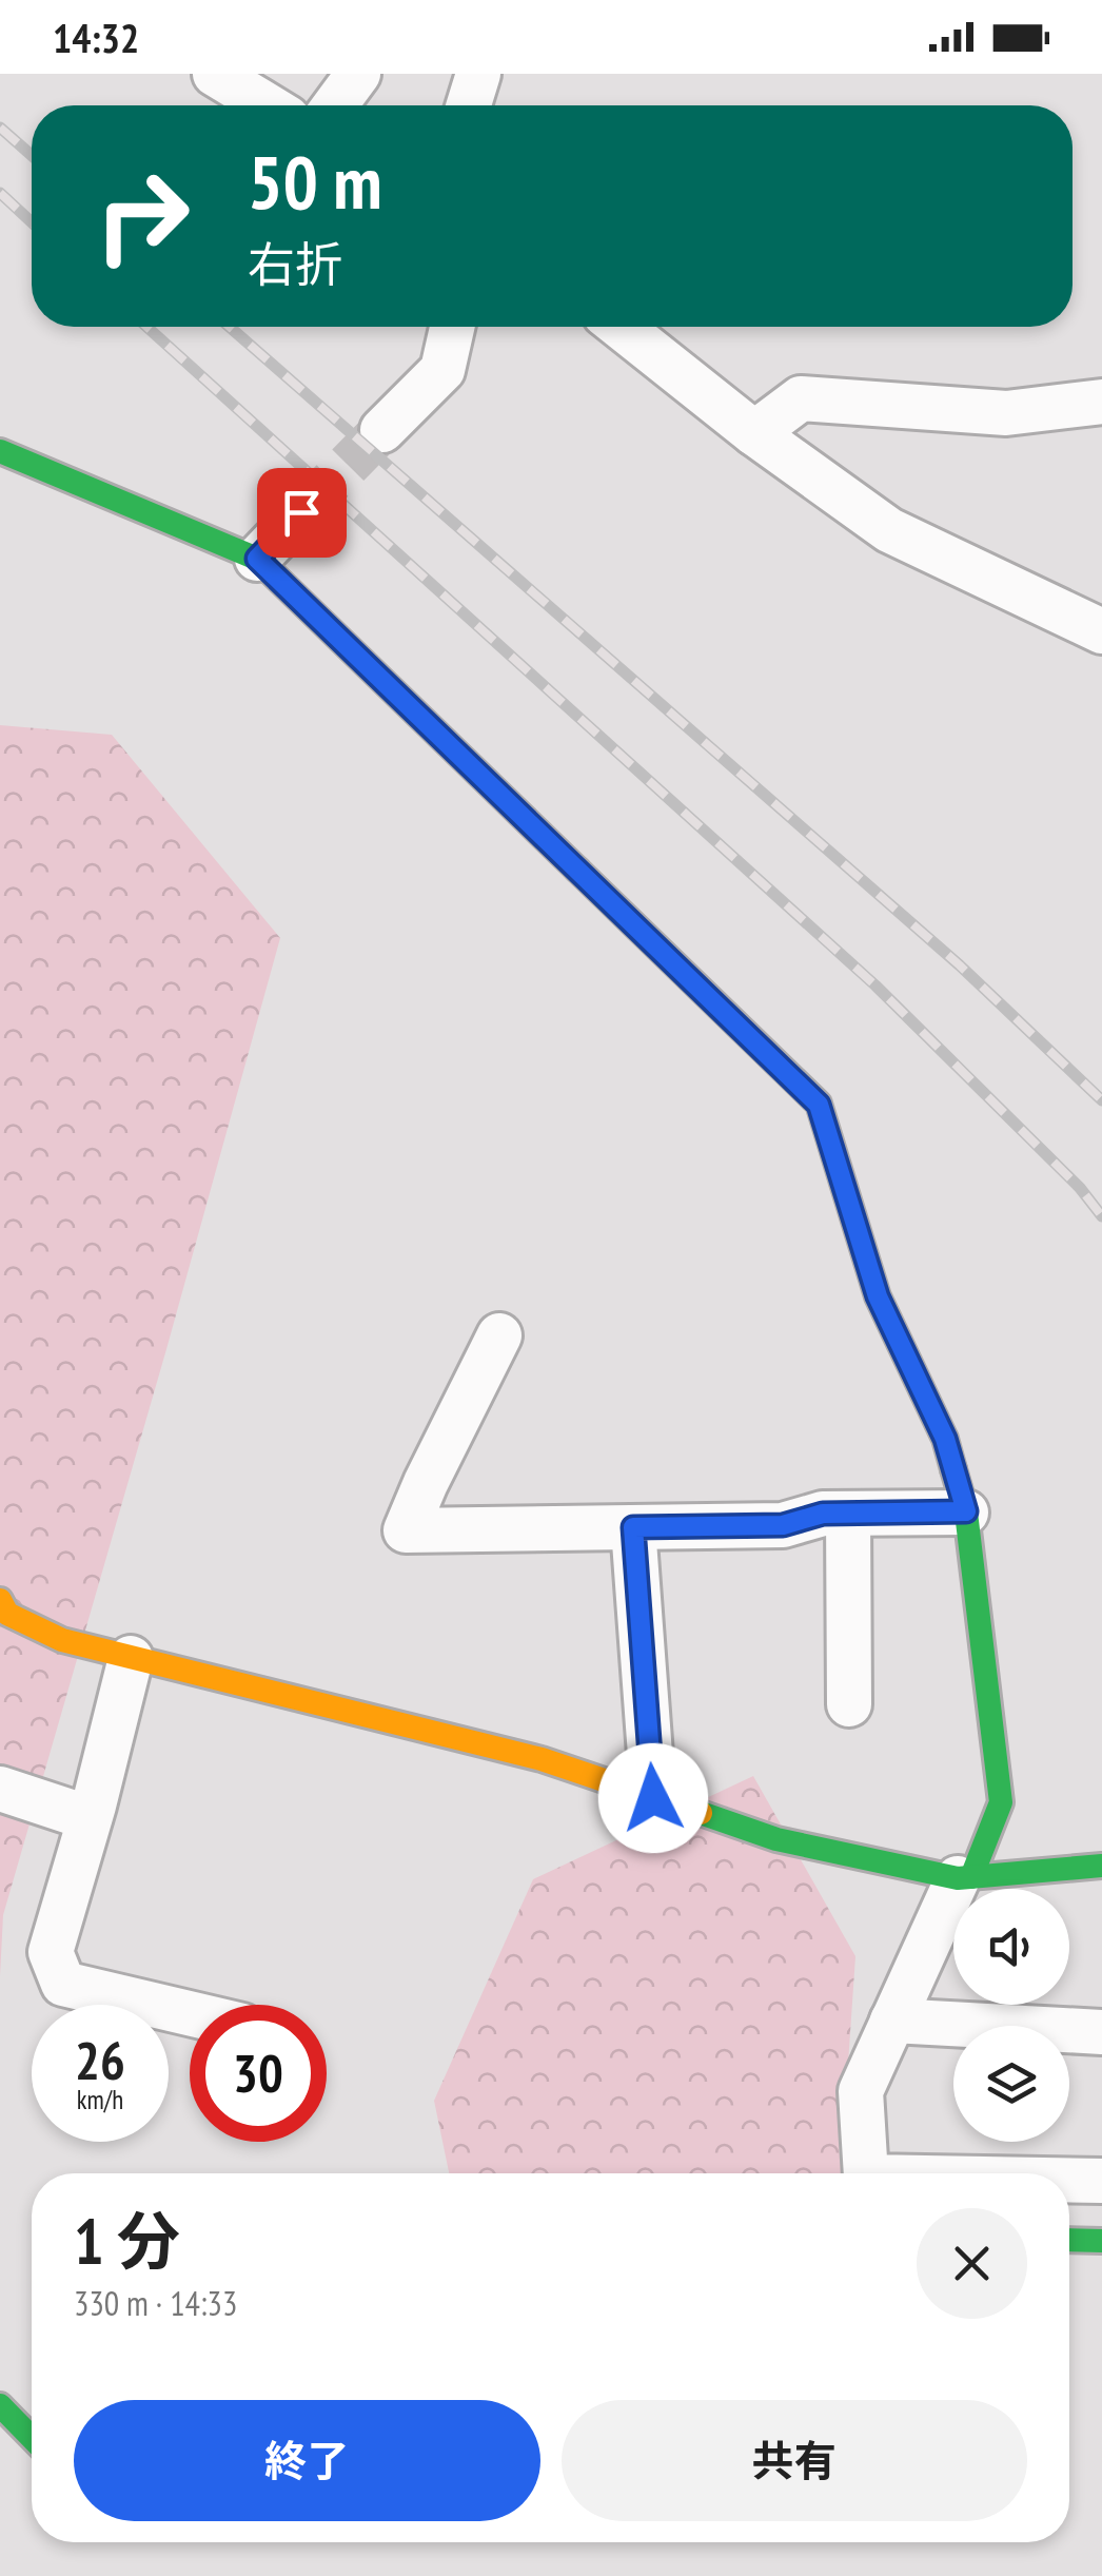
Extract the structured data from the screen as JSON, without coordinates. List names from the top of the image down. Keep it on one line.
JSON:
{"page":{"status":"14:32","turn":["50 m","右折"],"speed":"26 km/h","limit":"30","heading":["1 分","330 m · 14:33"],"buttons":["終了","共有"]}}
